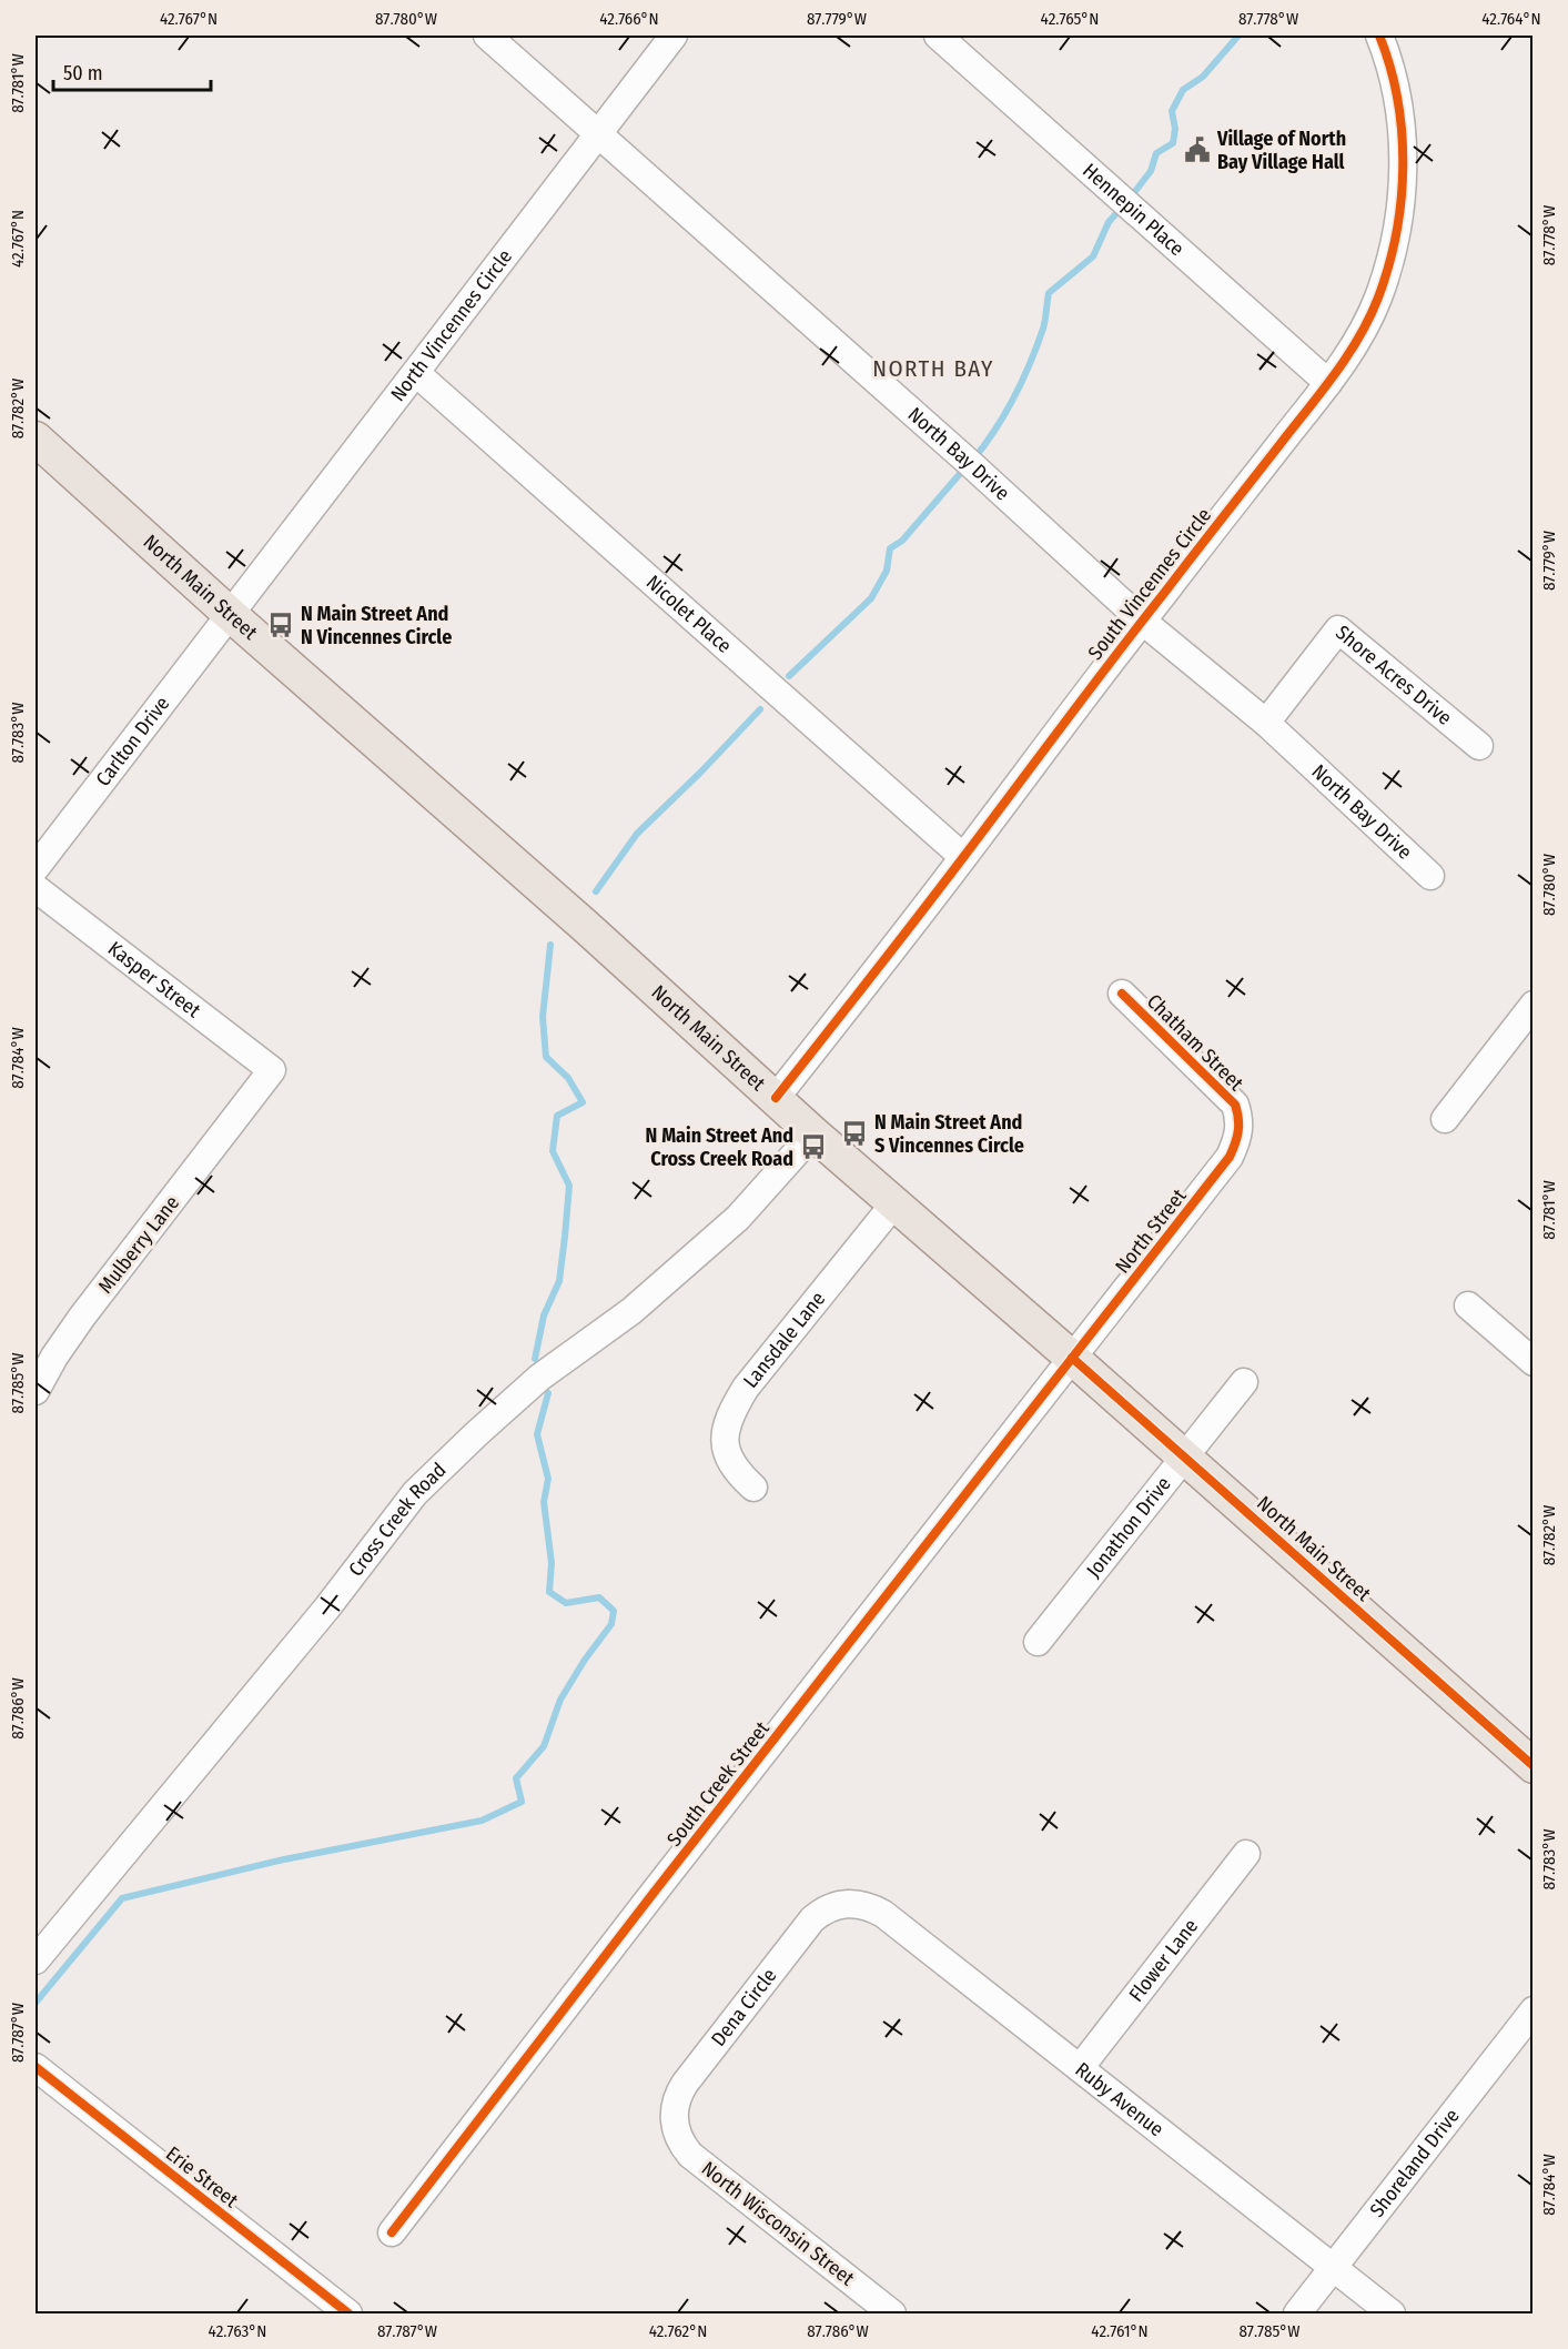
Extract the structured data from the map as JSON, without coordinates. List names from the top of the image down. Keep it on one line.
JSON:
{"streets":{"main road":["North Main Street"],"street":["Hennepin Place","North Vincennes Circle","North Bay Drive","South Vincennes Circle","Nicolet Place","Shore Acres Drive","Carlton Drive","Kasper Street","Chatham Street","North Street","Mulberry Lane","Lansdale Lane","Cross Creek Road","Jonathon Drive","South Creek Street","Flower Lane","Dena Circle","Ruby Avenue","Shoreland Drive","Erie Street","North Wisconsin Street"]},"crossings":[["Hennepin Place","South Vincennes Circle"],["North Vincennes Circle","North Bay Drive"],["North Vincennes Circle","North Main Street"],["North Vincennes Circle","Nicolet Place"],["North Vincennes Circle","Carlton Drive"],["North Bay Drive","South Vincennes Circle"],["North Bay Drive","Shore Acres Drive"],["South Vincennes Circle","North Main Street"],["South Vincennes Circle","Nicolet Place"],["North Main Street","Carlton Drive"],["North Main Street","North Street"],["North Main Street","Lansdale Lane"],["North Main Street","Cross Creek Road"],["North Main Street","Jonathon Drive"],["North Main Street","South Creek Street"],["Kasper Street","Mulberry Lane"],["Chatham Street","North Street"],["North Street","South Creek Street"],["Flower Lane","Ruby Avenue"],["Dena Circle","Ruby Avenue"],["Dena Circle","North Wisconsin Street"],["Ruby Avenue","Shoreland Drive"]],"districts":["NORTH BAY"],"places":{"public building":["Village of North Bay Village Hall"],"bus stop":["N Main Street And N Vincennes Circle","N Main Street And S Vincennes Circle","N Main Street And Cross Creek Road"]},"scale_bar":"50 m","coordinates":["42.767°N","87.780°W","42.766°N","87.779°W","42.765°N","87.778°W","42.764°N","87.781°W","87.782°W","87.783°W","87.784°W","87.785°W","87.786°W","87.787°W","42.763°N","42.762°N","42.761°N"]}
